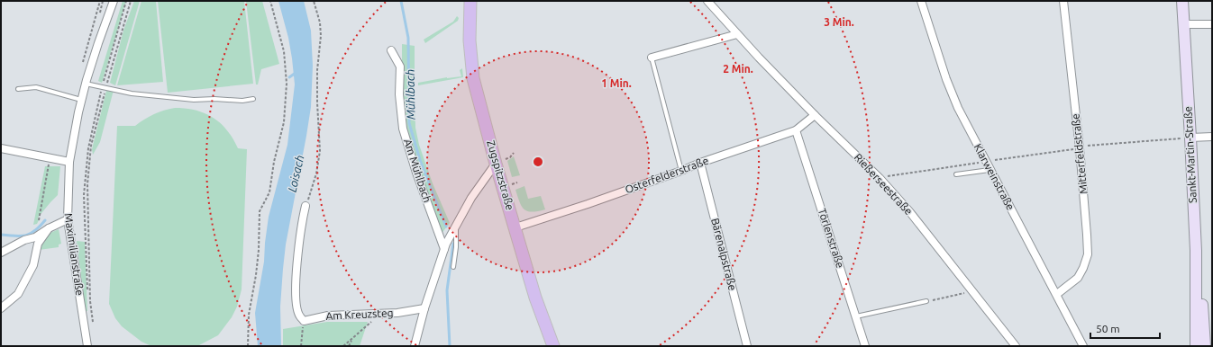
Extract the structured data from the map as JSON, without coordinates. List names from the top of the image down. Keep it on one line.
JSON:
{"streets":{"main road":["Sankt-Martin-Straße","Zugspitzstraße"],"street":["Mitterfeldstraße","Am Mühlbach","Osterfelderstraße","Klarweinstraße","Rießerseestraße","Törlenstraße","Maximilianstraße","Bärenalpstraße","Am Kreuzsteg"]},"crossings":[["Mitterfeldstraße","Klarweinstraße"],["Zugspitzstraße","Osterfelderstraße"],["Osterfelderstraße","Rießerseestraße"],["Osterfelderstraße","Törlenstraße"],["Osterfelderstraße","Bärenalpstraße"]],"water":["Mühlbach","Loisach"],"scale_bar":"50 m","rings":["3 Min.","2 Min.","1 Min."]}
